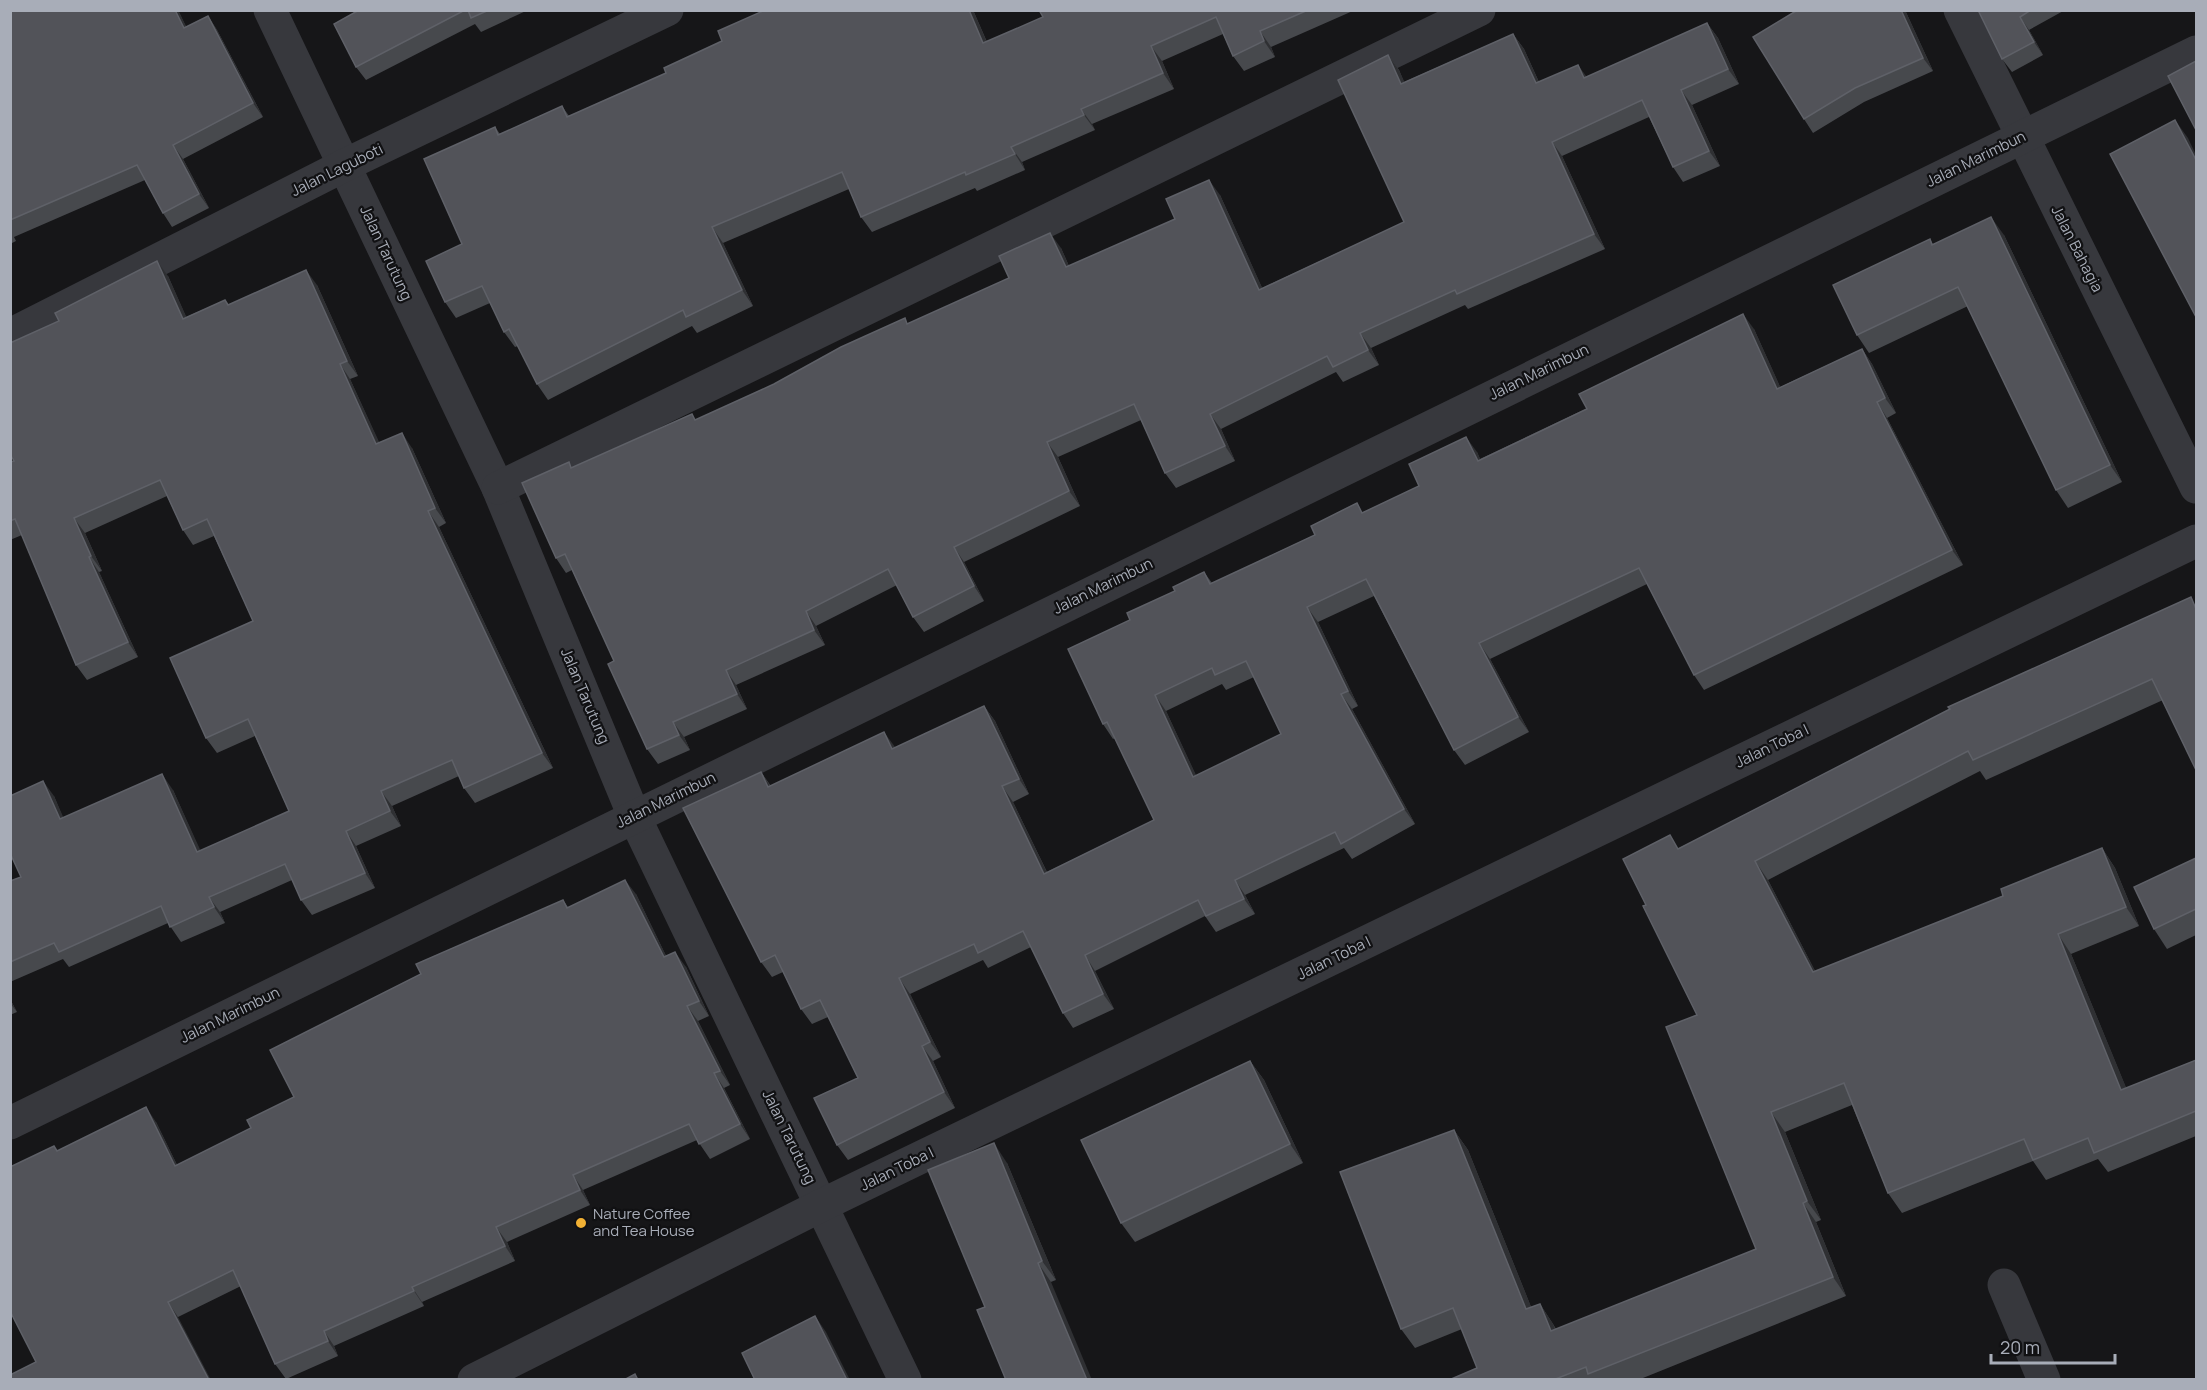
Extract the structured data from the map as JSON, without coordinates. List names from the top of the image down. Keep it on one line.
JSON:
{"streets":{"street":["Jalan Marimbun","Jalan Laguboti","Jalan Bahagia","Jalan Tarutung","Jalan Toba I"]},"crossings":[["Jalan Marimbun","Jalan Bahagia"],["Jalan Marimbun","Jalan Tarutung"],["Jalan Laguboti","Jalan Tarutung"],["Jalan Tarutung","Jalan Toba I"]],"places":["Nature Coffee and Tea House"],"scale_bar":"20 m"}
